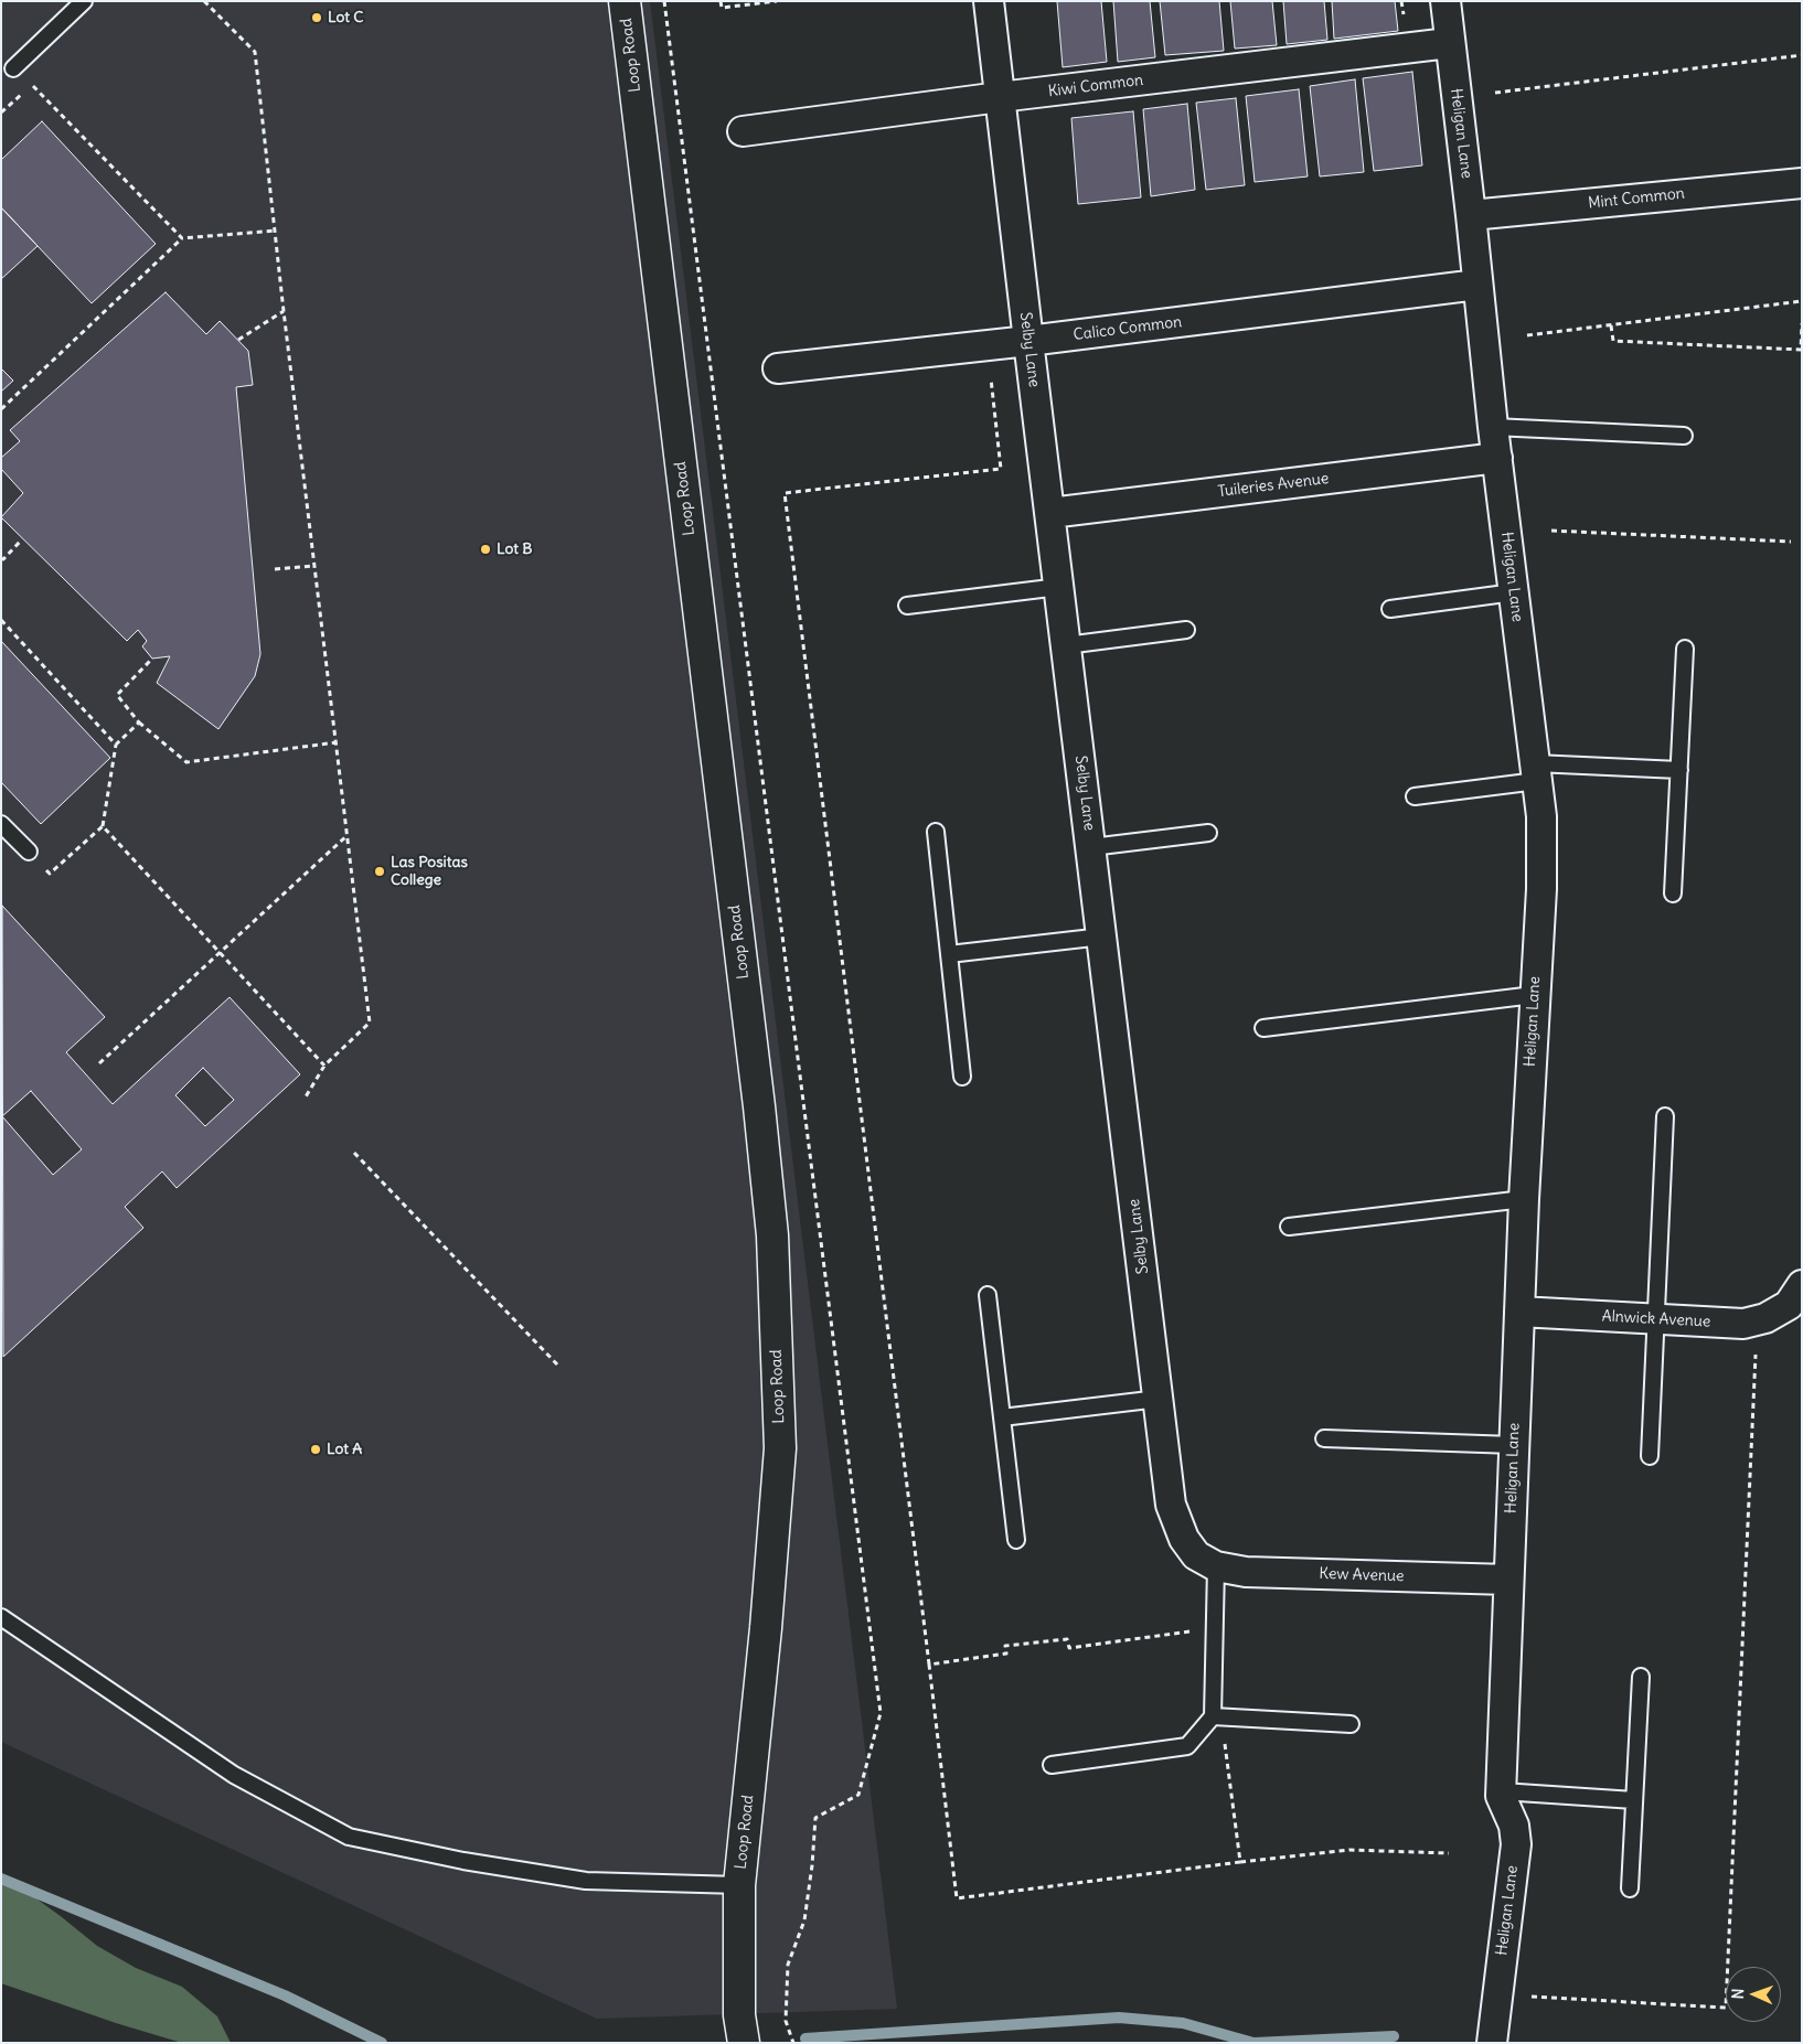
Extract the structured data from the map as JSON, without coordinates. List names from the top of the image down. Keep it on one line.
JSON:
{"streets":{"street":["Loop Road","Kiwi Common","Heligan Lane","Mint Common","Calico Common","Selby Lane","Tuileries Avenue","Alnwick Avenue","Kew Avenue"]},"crossings":[["Kiwi Common","Heligan Lane"],["Kiwi Common","Selby Lane"],["Heligan Lane","Mint Common"],["Heligan Lane","Calico Common"],["Heligan Lane","Tuileries Avenue"],["Heligan Lane","Alnwick Avenue"],["Heligan Lane","Kew Avenue"],["Calico Common","Selby Lane"],["Selby Lane","Tuileries Avenue"],["Selby Lane","Kew Avenue"]],"places":["Lot C","Lot B","Las Positas College","Lot A"],"north":"left"}
